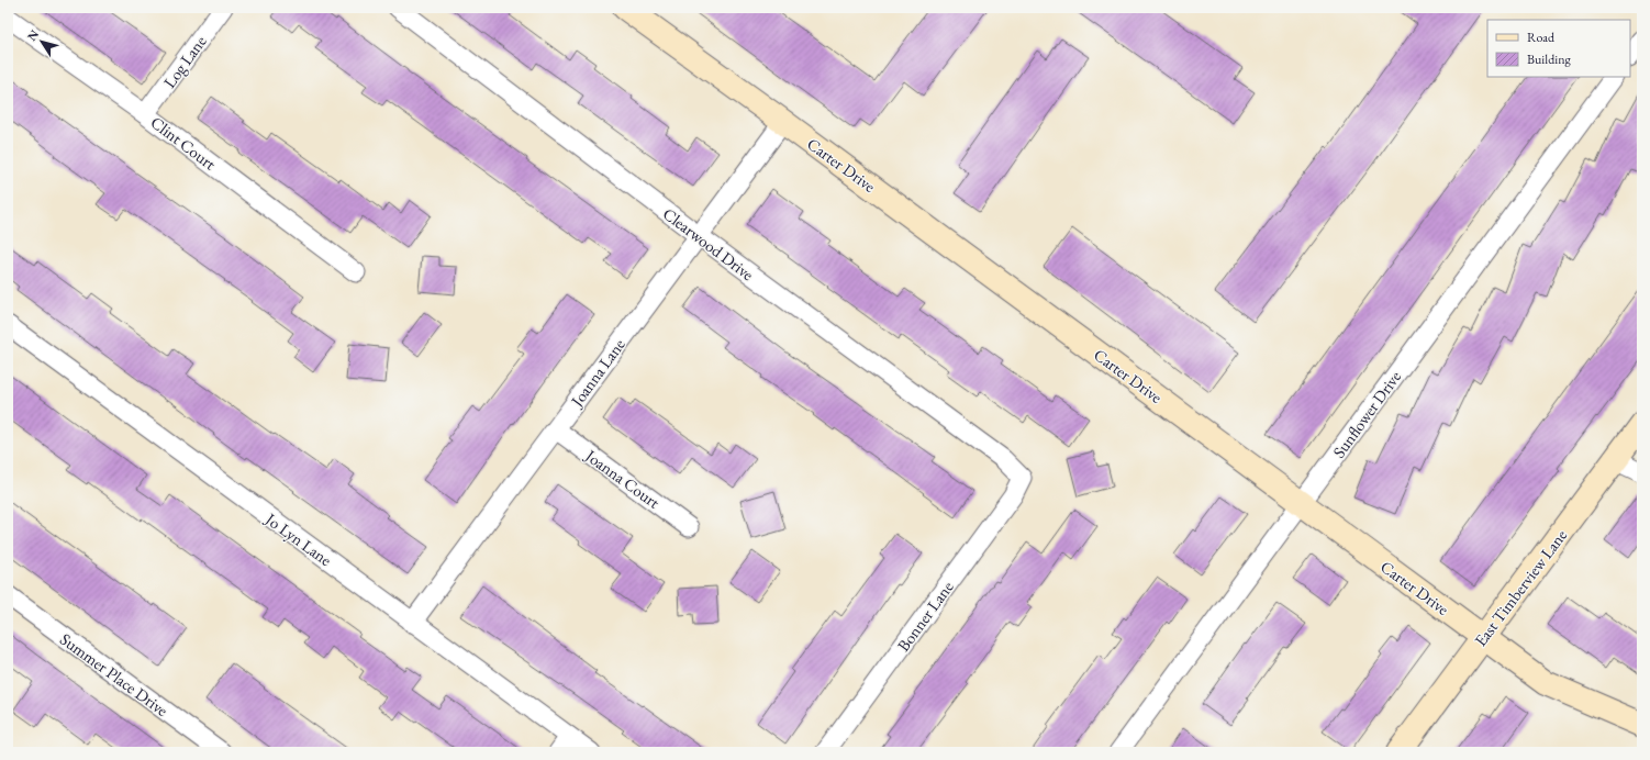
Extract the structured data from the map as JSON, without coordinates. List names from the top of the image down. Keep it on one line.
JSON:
{"streets":{"street":["Log Lane","Clint Court","Carter Drive","Clearwood Drive","Joanna Lane","Sunflower Drive","Joanna Court","Jo Lyn Lane","East Timberview Lane","Bonner Lane","Summer Place Drive"]},"crossings":[["Log Lane","Clint Court"],["Carter Drive","Joanna Lane"],["Carter Drive","Sunflower Drive"],["Carter Drive","East Timberview Lane"],["Clearwood Drive","Joanna Lane"],["Clearwood Drive","Bonner Lane"],["Joanna Lane","Joanna Court"],["Joanna Lane","Jo Lyn Lane"]],"legend":["Road","Building"],"north":"top left"}
